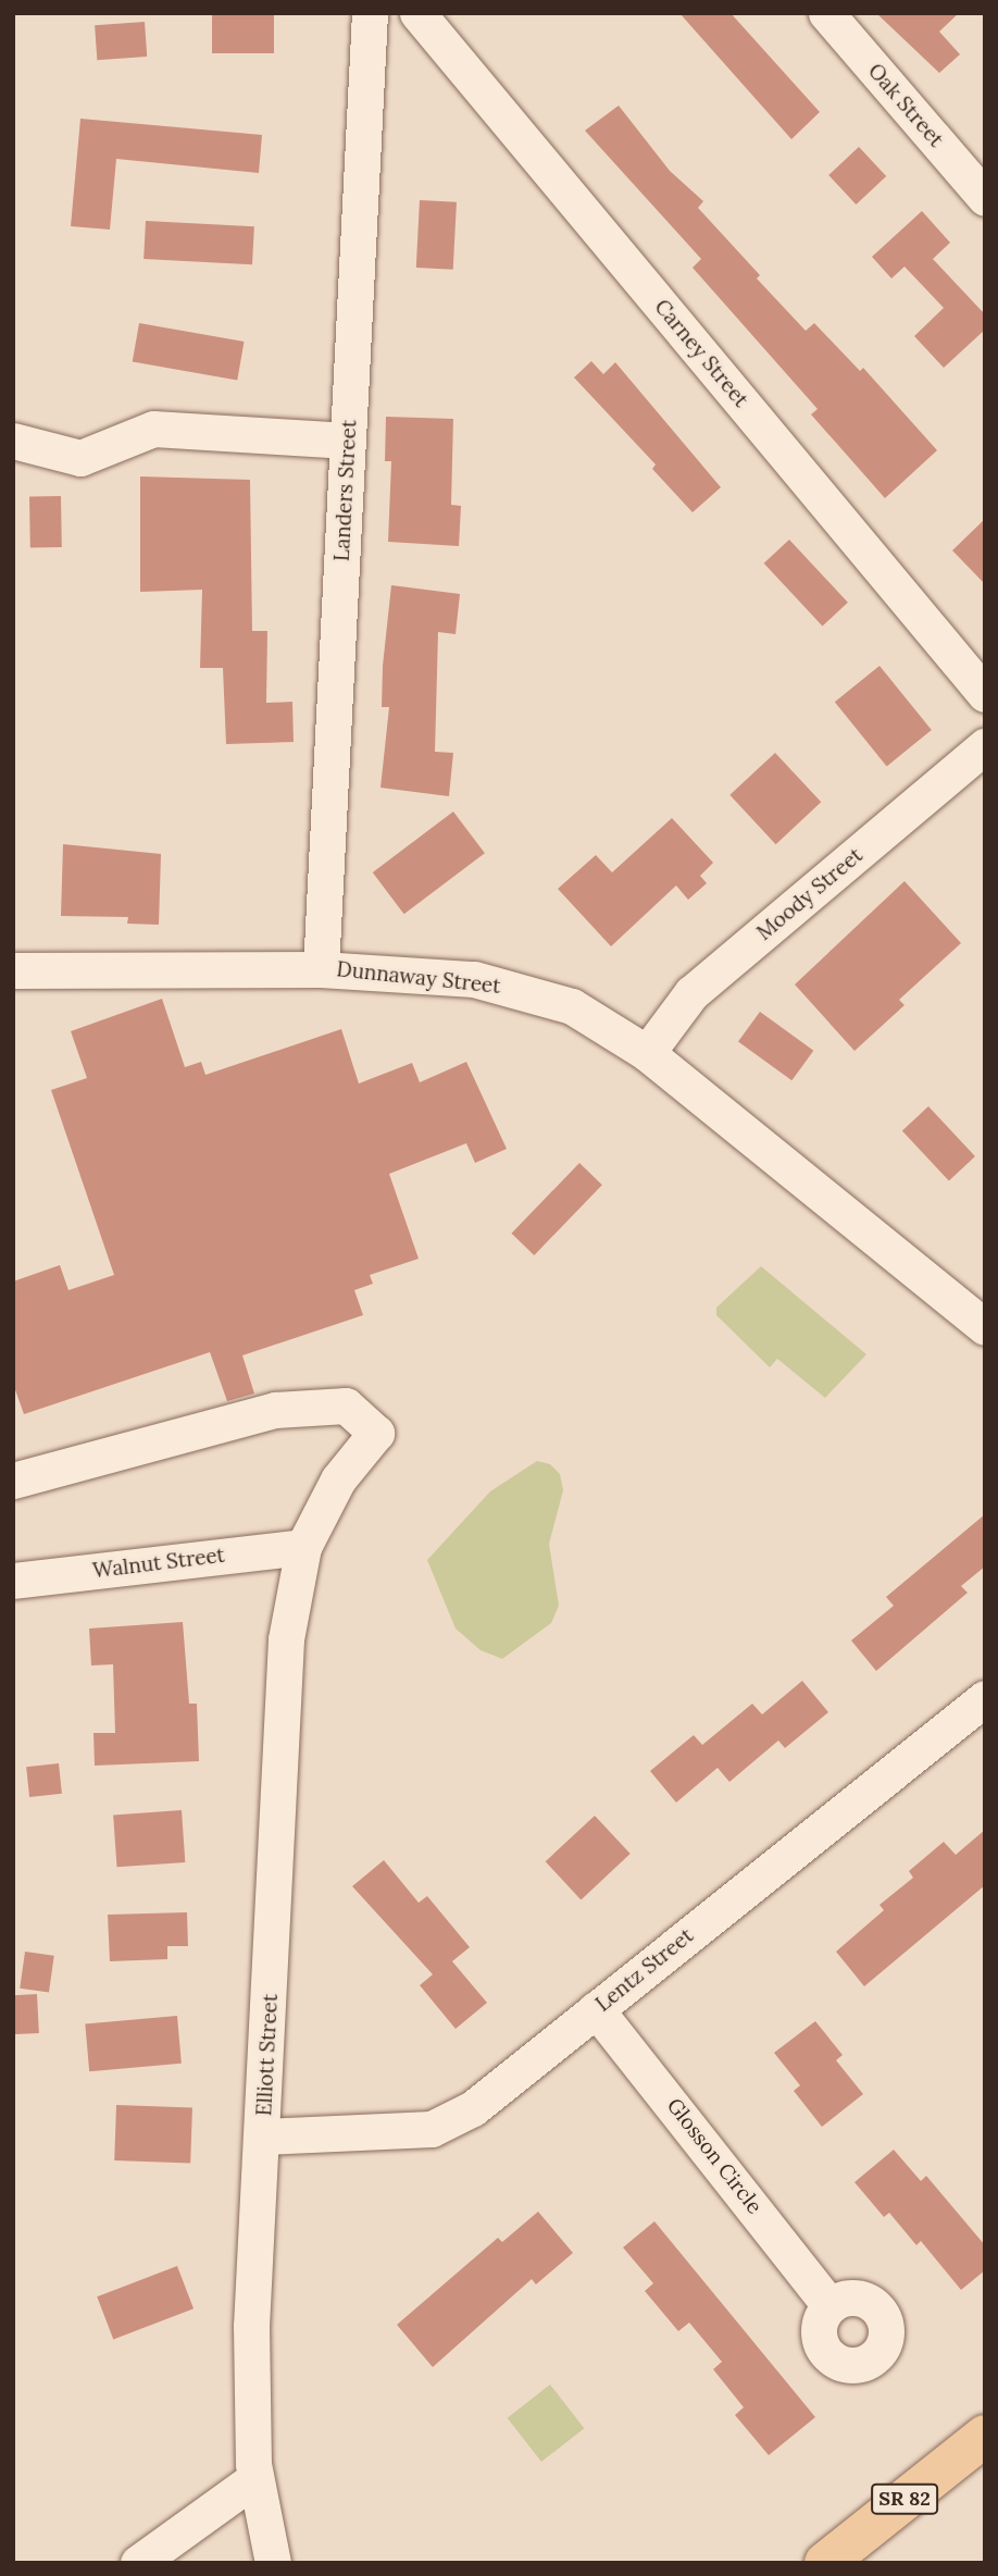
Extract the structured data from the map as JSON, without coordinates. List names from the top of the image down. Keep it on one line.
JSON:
{"streets":{"main road":["SR 82"],"street":["Oak Street","Carney Street","Landers Street","Moody Street","Dunnaway Street","Walnut Street","Lentz Street","Elliott Street","Glosson Circle"]},"crossings":[["Landers Street","Dunnaway Street"],["Moody Street","Dunnaway Street"],["Walnut Street","Elliott Street"],["Lentz Street","Elliott Street"],["Lentz Street","Glosson Circle"]]}
